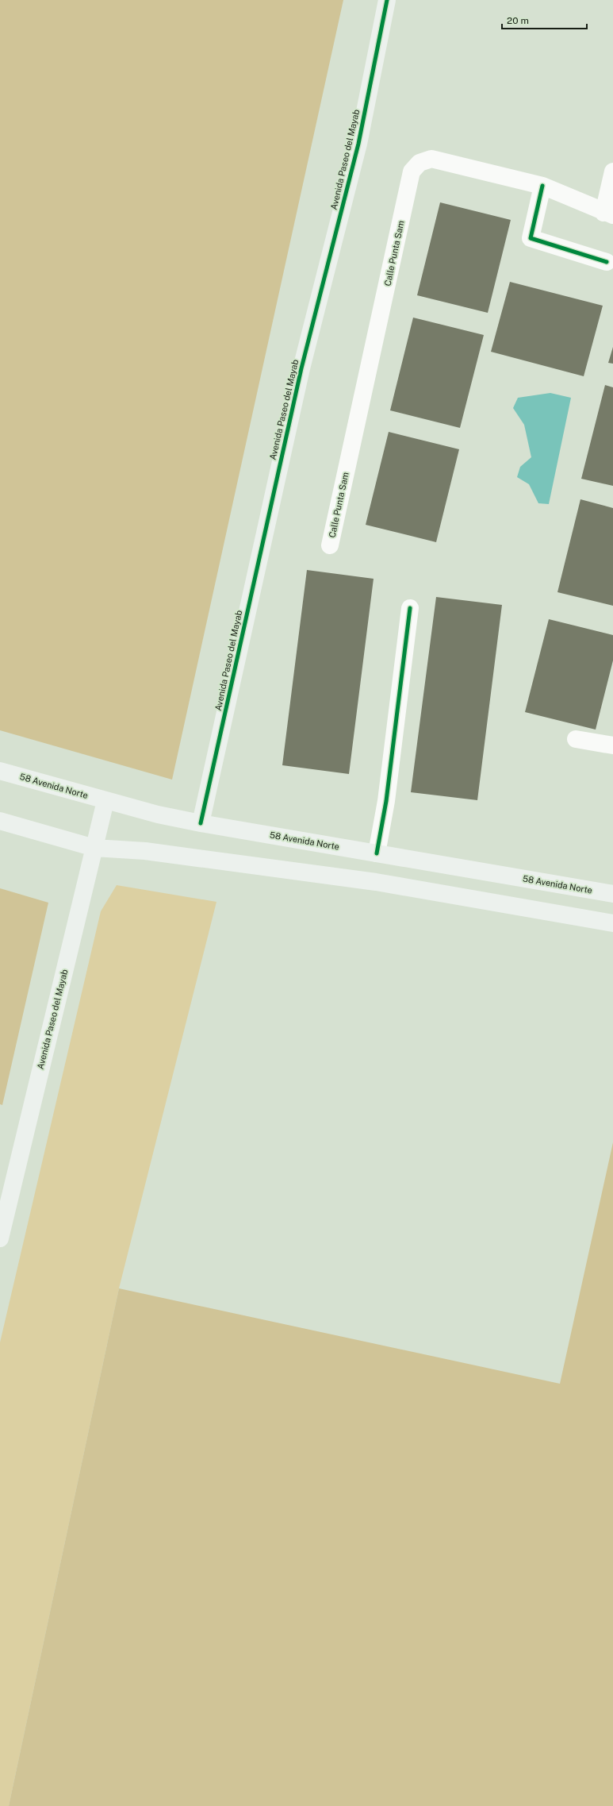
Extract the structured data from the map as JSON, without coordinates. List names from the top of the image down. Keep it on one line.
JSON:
{"streets":{"main road":["Avenida Paseo del Mayab","58 Avenida Norte"],"street":["Calle Punta Sam"]},"crossings":[["Avenida Paseo del Mayab","58 Avenida Norte"]],"scale_bar":"20 m"}
